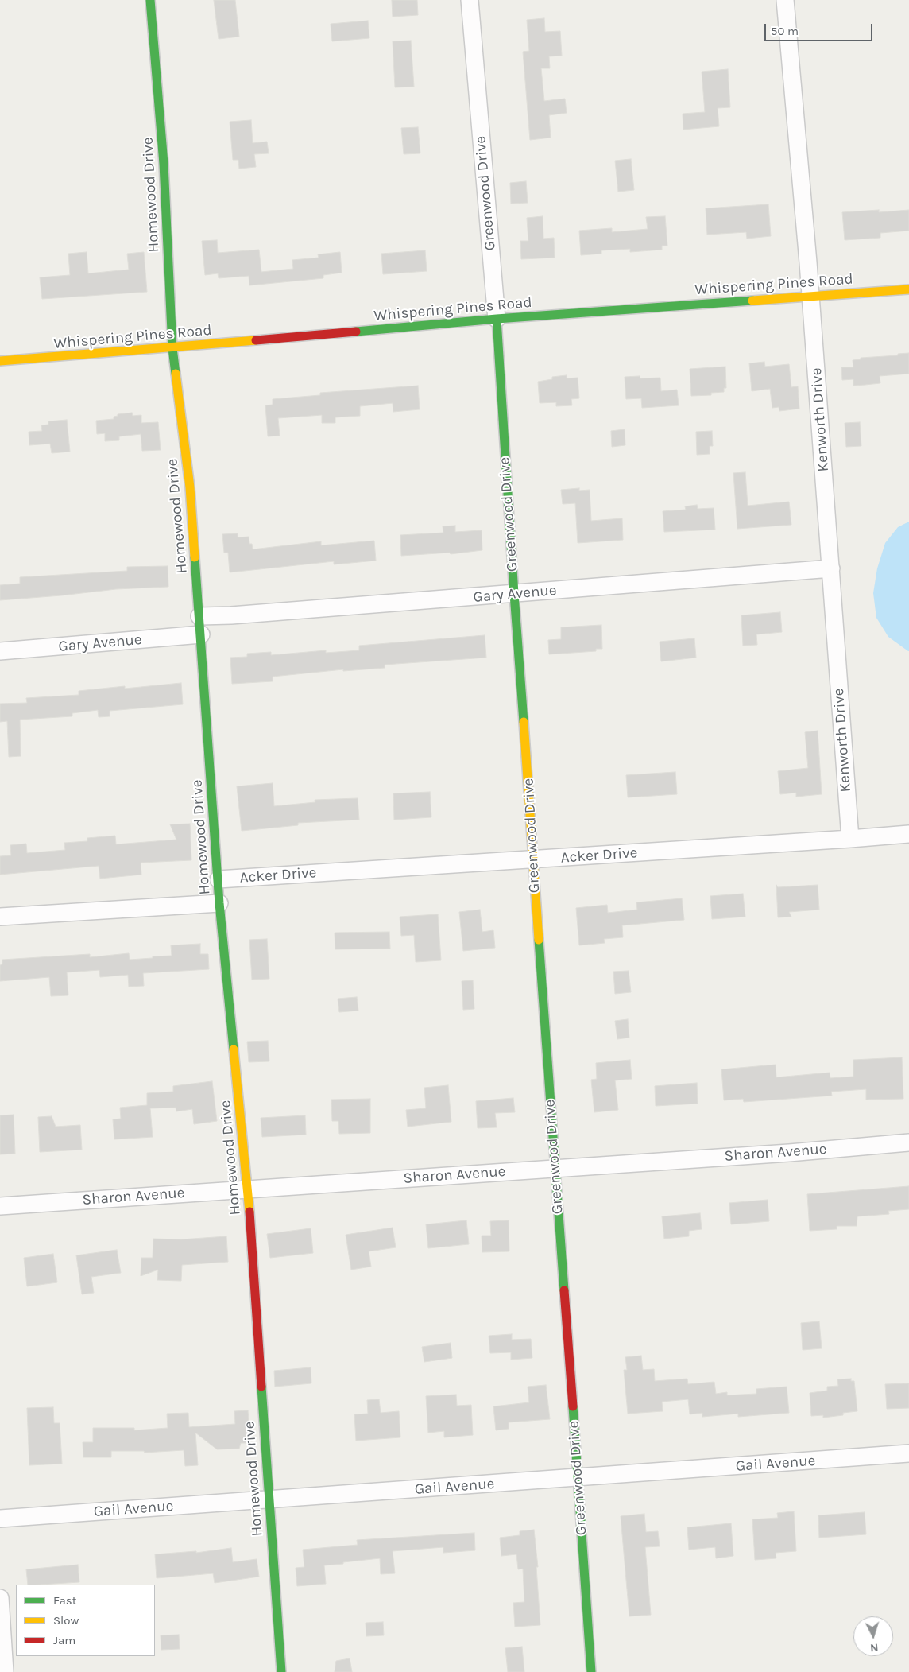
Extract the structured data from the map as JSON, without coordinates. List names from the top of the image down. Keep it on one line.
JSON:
{"streets":{"street":["Greenwood Drive","Homewood Drive","Whispering Pines Road","Kenworth Drive","Gary Avenue","Acker Drive","Sharon Avenue","Gail Avenue"]},"crossings":[["Greenwood Drive","Whispering Pines Road"],["Greenwood Drive","Gary Avenue"],["Greenwood Drive","Acker Drive"],["Greenwood Drive","Sharon Avenue"],["Greenwood Drive","Gail Avenue"],["Homewood Drive","Whispering Pines Road"],["Homewood Drive","Gary Avenue"],["Homewood Drive","Acker Drive"],["Homewood Drive","Sharon Avenue"],["Homewood Drive","Gail Avenue"],["Whispering Pines Road","Kenworth Drive"],["Kenworth Drive","Gary Avenue"],["Kenworth Drive","Acker Drive"]],"legend":["Fast","Slow","Jam"],"scale_bar":"50 m","north":"bottom"}
